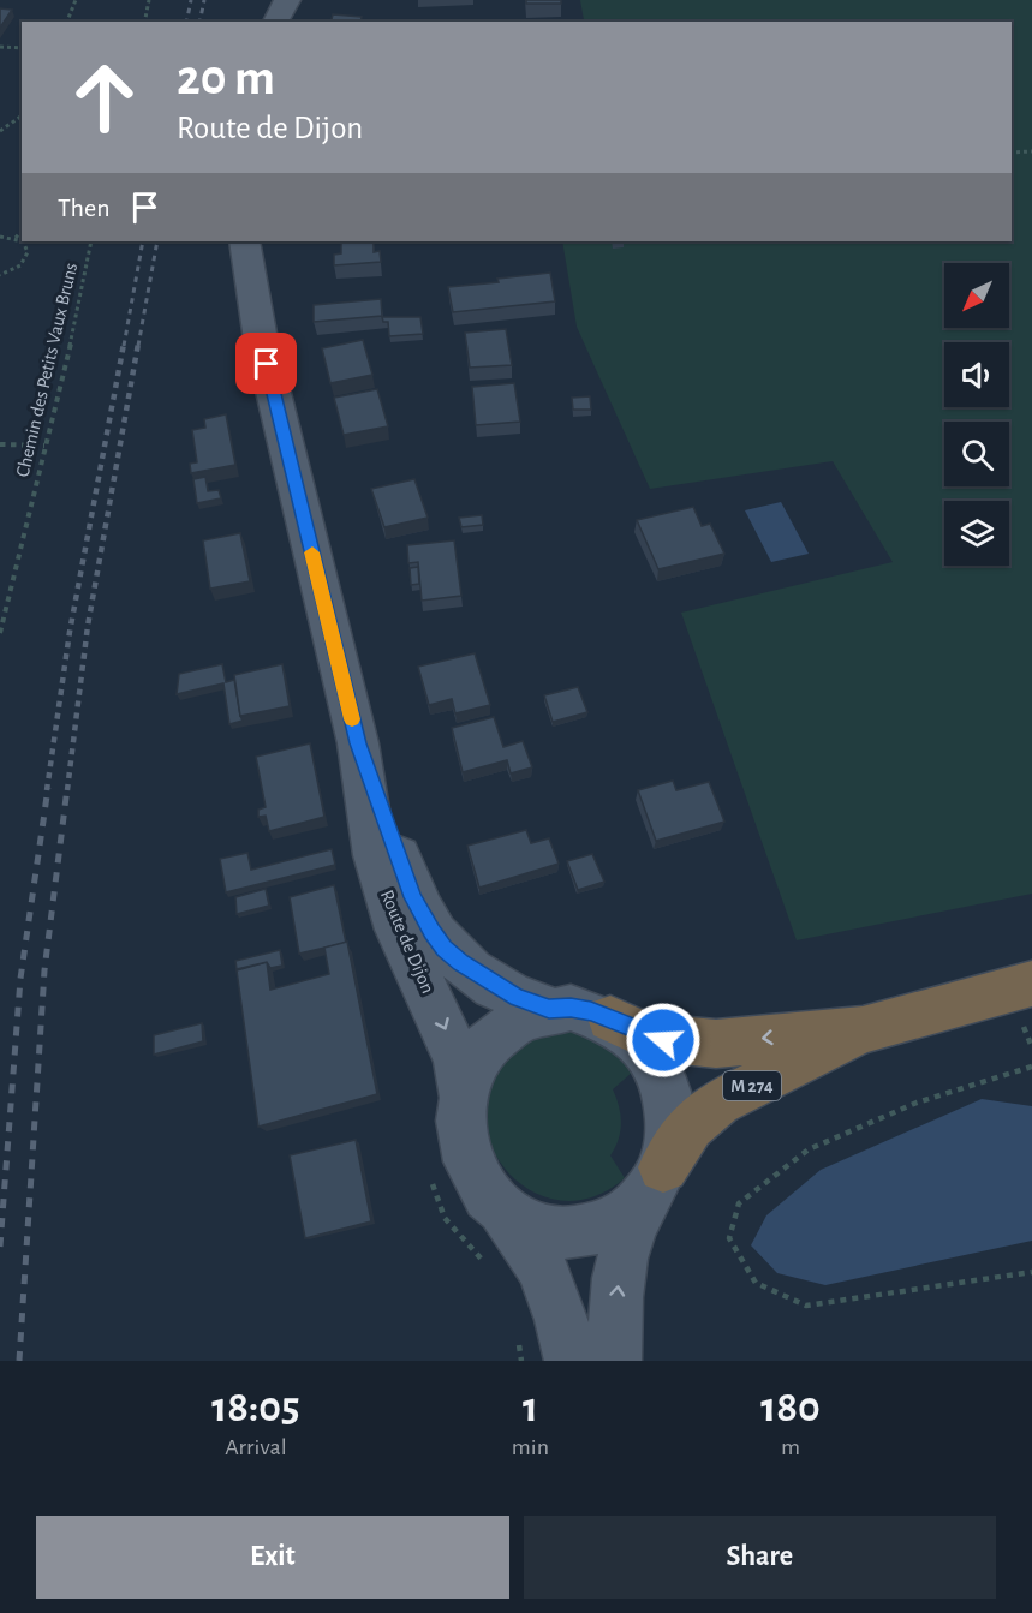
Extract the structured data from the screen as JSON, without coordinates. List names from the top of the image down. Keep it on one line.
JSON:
{"streets":{"highway":["M 274"],"main road":["Route de Dijon"],"path":["Chemin des Petits Vaux Bruns"]},"crossings":[["Route de Dijon","M 274"]],"north":"bottom left","page":{"turn":["20 m","Route de Dijon"],"then":"Then","eta":["18:05","Arrival","1","min","180","m"],"buttons":["Exit","Share"]}}
